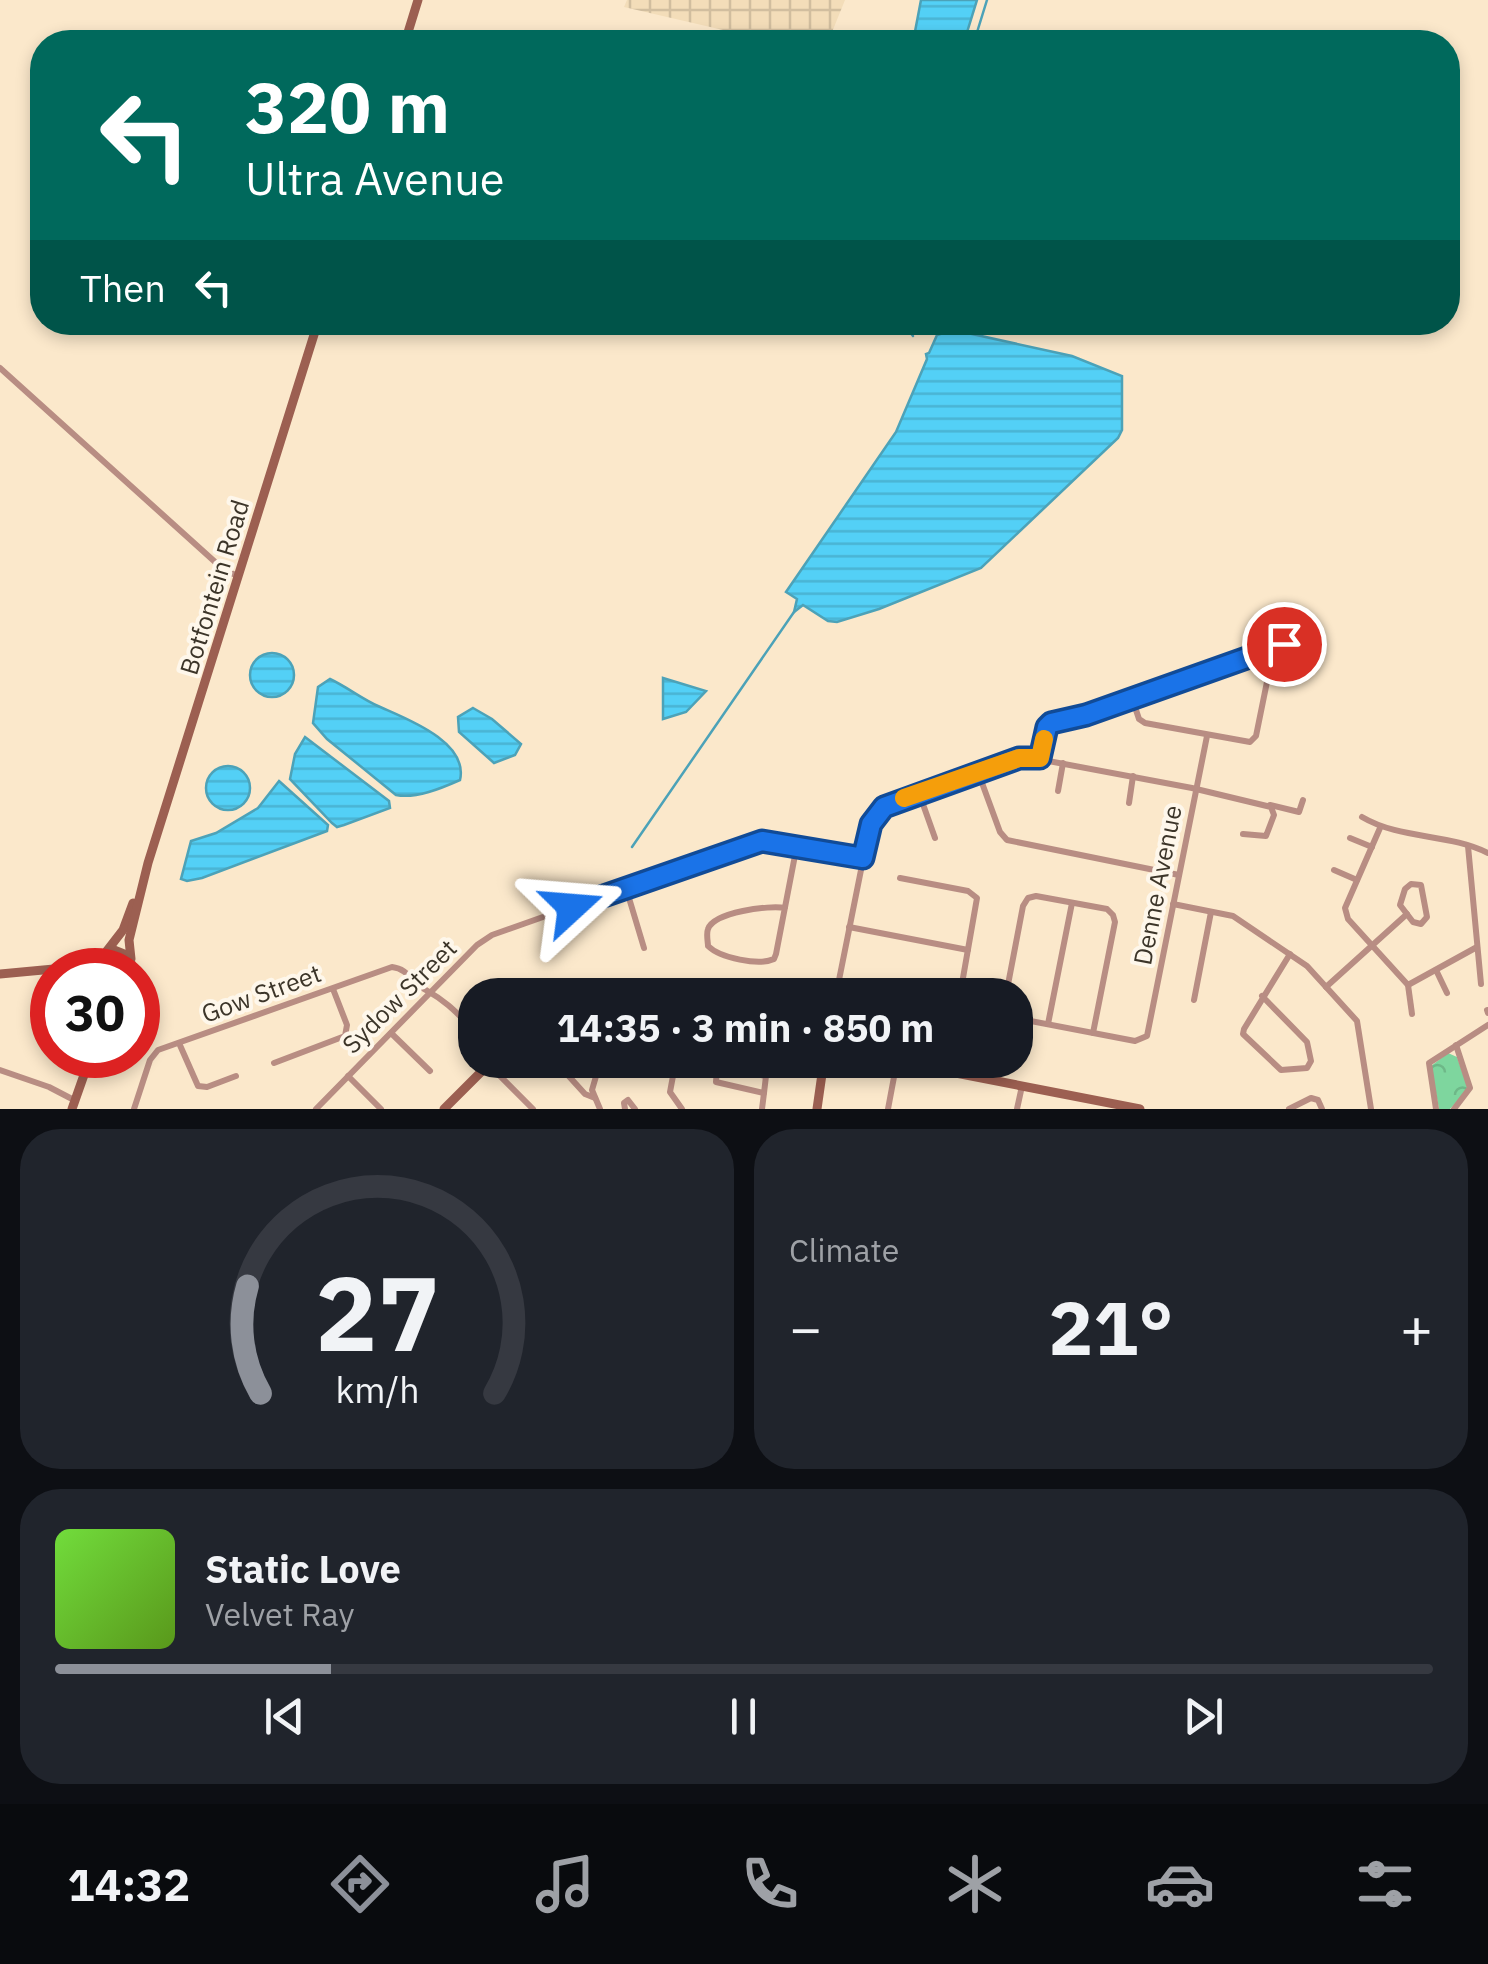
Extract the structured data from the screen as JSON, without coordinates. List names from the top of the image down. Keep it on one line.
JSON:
{"streets":{"main road":["Botfontein Road"],"street":["Denne Avenue","Gow Street","Sydow Street"]},"crossings":[["Gow Street","Sydow Street"]],"page":{"turn":["320 m","Ultra Avenue"],"then":"Then","limit":"30","trip":"14:35 · 3 min · 850 m","tile":"Climate","heat":["−","21°","+"],"song":["Static Love","Velvet Ray"],"tabs":"14:32","gauge":["27","km/h"]}}
